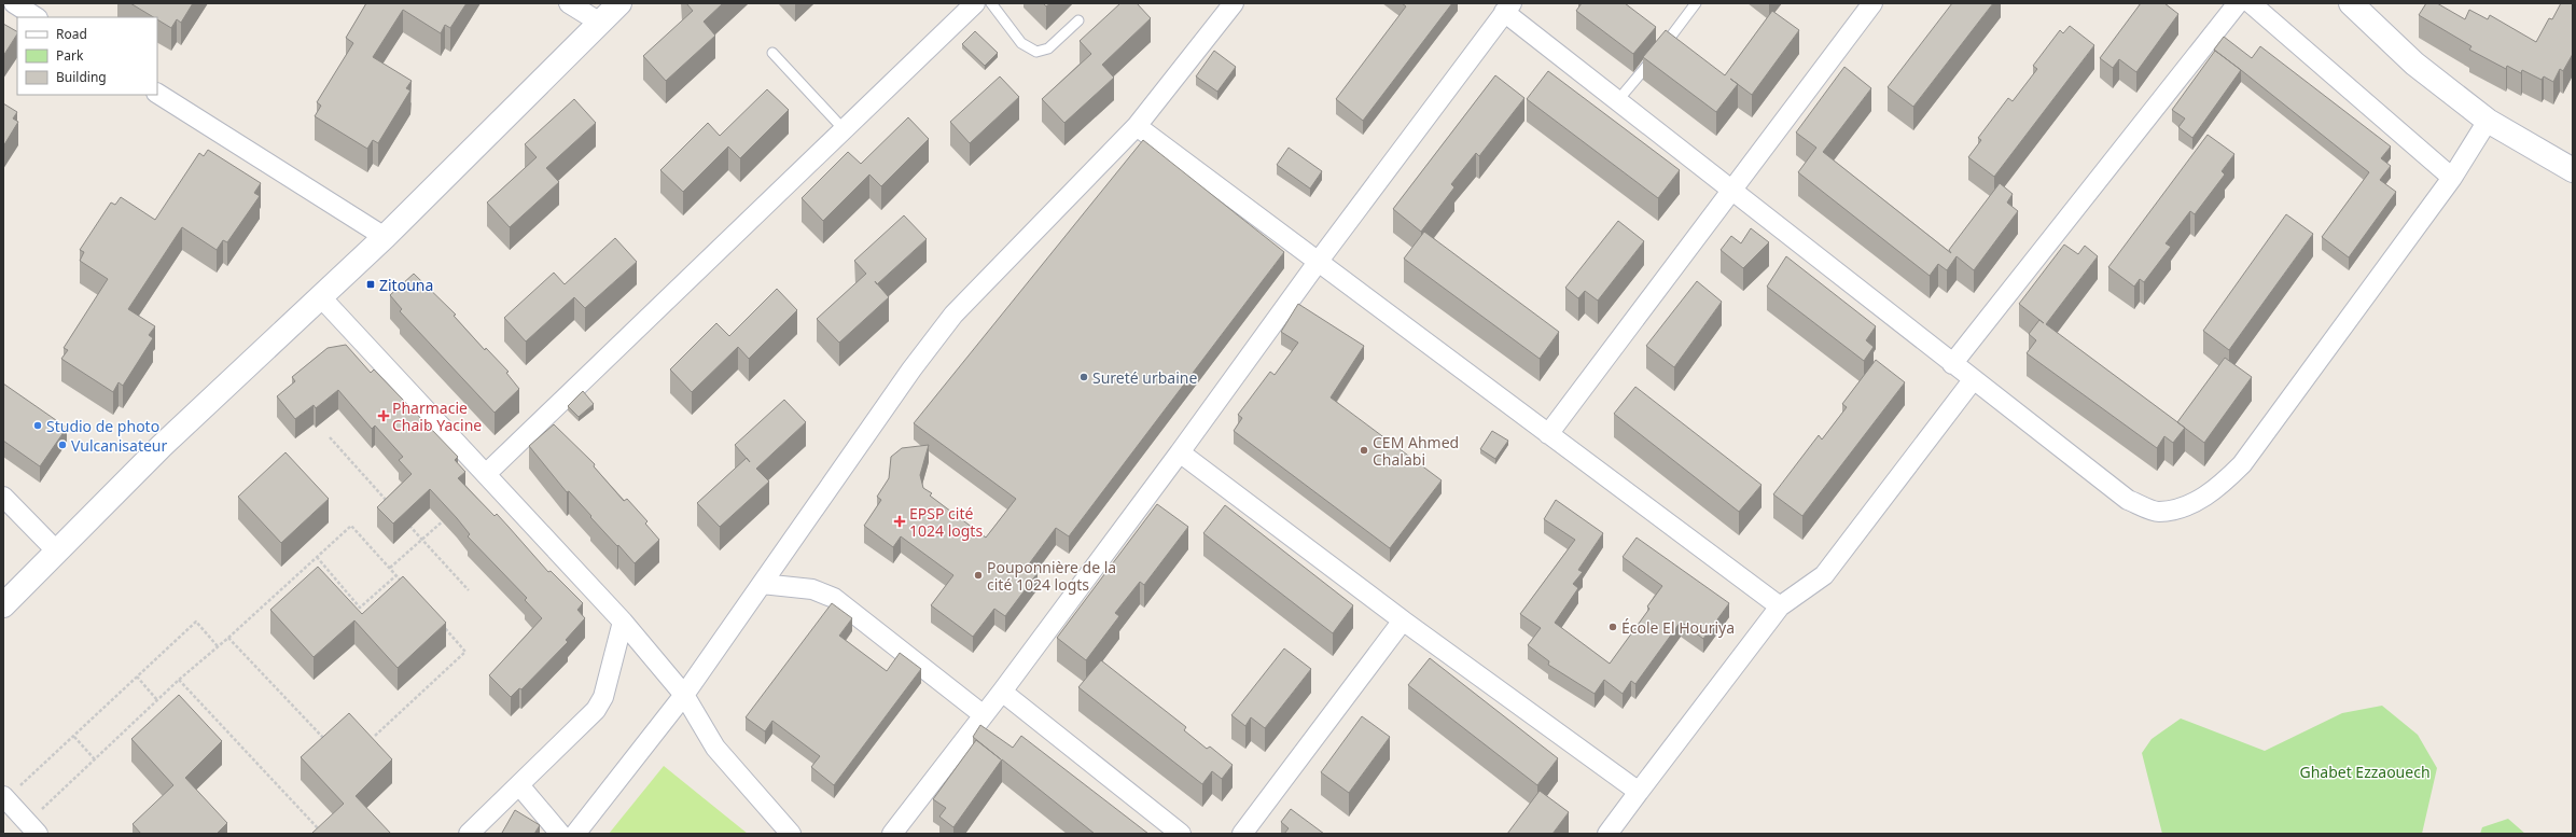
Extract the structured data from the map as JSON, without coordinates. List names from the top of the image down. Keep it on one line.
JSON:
{"parks":["Ghabet Ezzaouech"],"places":{"transit":["Zitouna"],"other":["Sureté urbaine","Studio de photo","Vulcanisateur","CEM Ahmed Chalabi","Pouponnière de la cité 1024 logts","École El Houriya"],"health":["Pharmacie Chaib Yacine","EPSP cité 1024 logts"]},"legend":["Road","Park","Building"]}
